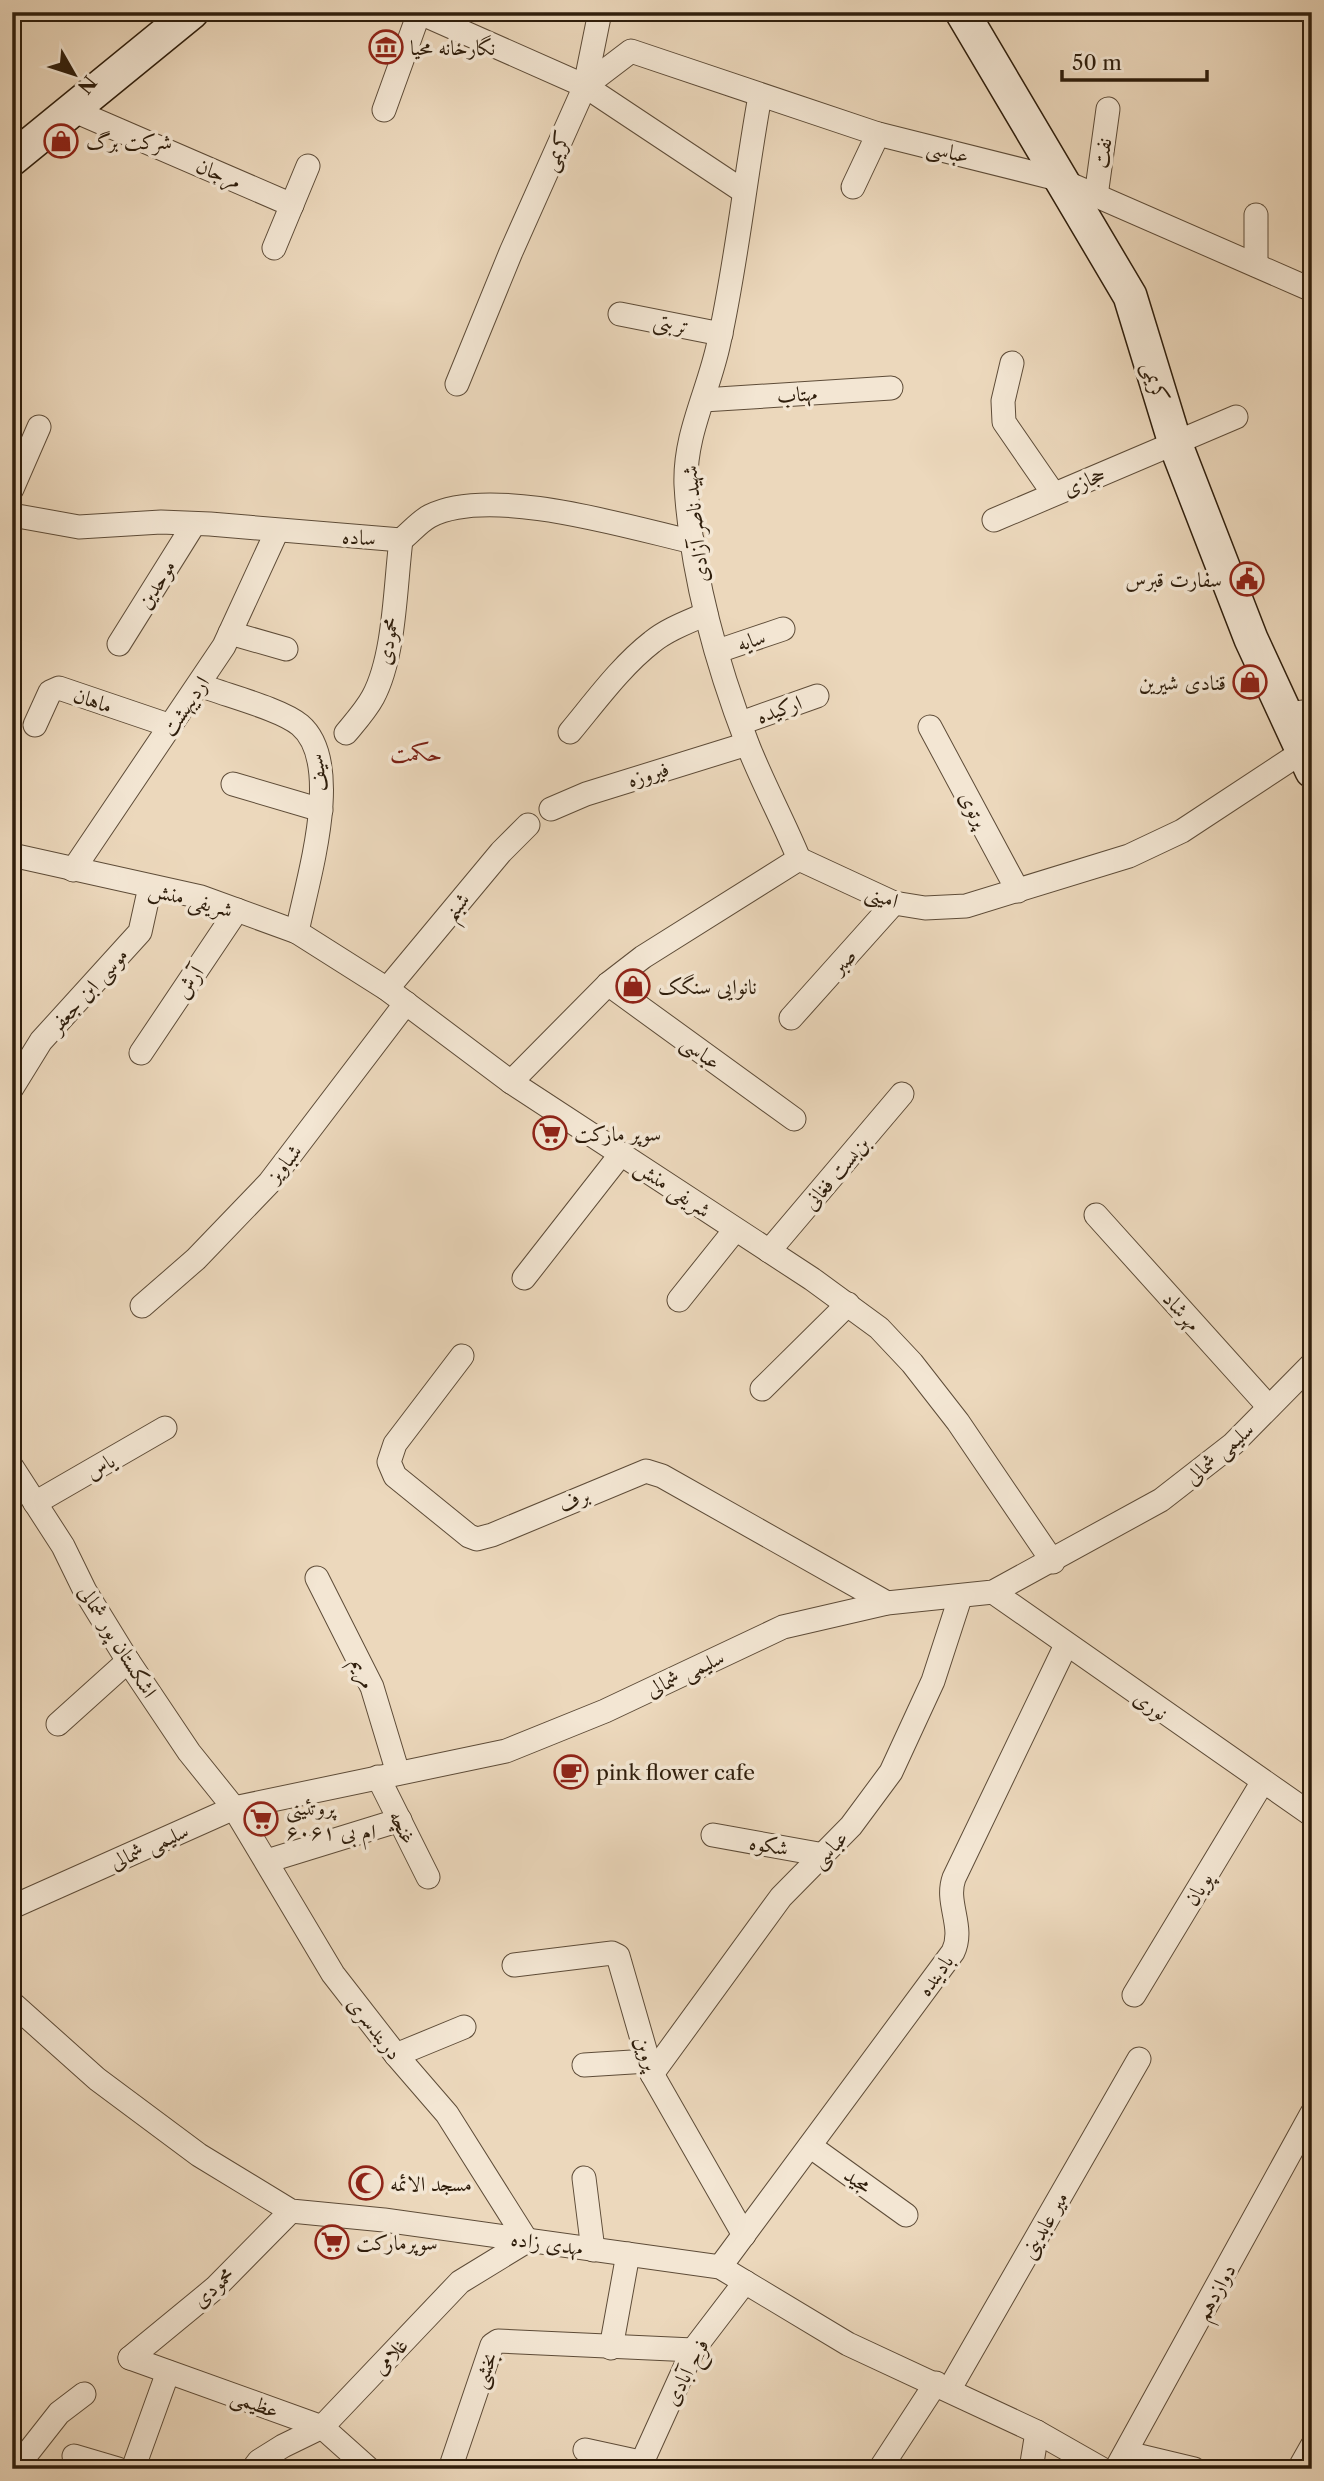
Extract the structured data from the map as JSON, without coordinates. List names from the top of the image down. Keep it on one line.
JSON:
{"streets":{"main road":["کریمی"],"street":["عباسی","نفت","مرجان","تربتی","مهتاب","حجازی","شهید ناصر آزادی","ساده","موحدین","سایه","محمودی","ماهان","اردیبهشت","ارکیده","سیف","فیروزه","پرتوی","امینی","شریفی منش","شبنم","صبر","آرش","موسی ابن جعفر","شباویز","بن‌بست فغانی","مهرشاد","سلیمی شمالی","یاس","برف","اشکستان پور شمالی","مریم","نوری","غنچه","شکوه","پویان","بادینده","دربندسری","پروین","مجید","میر عابدینی","مهدی زاده","دوازدهم","غلامی","بخشی","فرح آبادی","عظیمی"]},"crossings":[["کریمی","عباسی"],["کریمی","حجازی"],["کریمی","امینی"],["عباسی","نفت"],["عباسی","شهید ناصر آزادی"],["عباسی","سلیمی شمالی"],["عباسی","شکوه"],["عباسی","پروین"],["تربتی","شهید ناصر آزادی"],["مهتاب","شهید ناصر آزادی"],["شهید ناصر آزادی","ساده"],["شهید ناصر آزادی","سایه"],["شهید ناصر آزادی","ارکیده"],["شهید ناصر آزادی","فیروزه"],["شهید ناصر آزادی","امینی"],["ساده","موحدین"],["ساده","محمودی"],["ساده","اردیبهشت"],["محمودی","مهدی زاده"],["محمودی","عظیمی"],["ماهان","اردیبهشت"],["اردیبهشت","سیف"],["اردیبهشت","شریفی منش"],["ارکیده","فیروزه"],["سیف","شریفی منش"],["پرتوی","امینی"],["امینی","صبر"],["شریفی منش","شبنم"],["شریفی منش","آرش"],["شریفی منش","موسی ابن جعفر"],["شریفی منش","شباویز"],["شریفی منش","بن‌بست فغانی"],["شریفی منش","سلیمی شمالی"],["مهرشاد","سلیمی شمالی"],["سلیمی شمالی","برف"],["سلیمی شمالی","اشکستان پور شمالی"],["سلیمی شمالی","مریم"],["سلیمی شمالی","نوری"],["سلیمی شمالی","غنچه"],["سلیمی شمالی","دربندسری"],["یاس","اشکستان پور شمالی"],["اشکستان پور شمالی","دربندسری"],["مریم","غنچه"],["نوری","پویان"],["نوری","بادینده"],["بادینده","پروین"],["بادینده","مجید"],["بادینده","مهدی زاده"],["دربندسری","مهدی زاده"],["دربندسری","غلامی"],["میر عابدینی","مهدی زاده"],["مهدی زاده","غلامی"],["مهدی زاده","فرح آبادی"],["غلامی","عظیمی"],["بخشی","فرح آبادی"]],"districts":["حکمت"],"places":{"museum":["نگارخانه محیا"],"shop":["شرکت برگ","قنادی شیرین","نانوایی سنگک"],"public building":["سفارت قبرس"],"supermarket":["سوپر مارکت","پروتئینی ام بی ۶۰۶۱","سوپرمارکت"],"cafe":["pink flower cafe"],"mosque":["مسجد الائمه"]},"scale_bar":"50 m","north":"bottom right"}
